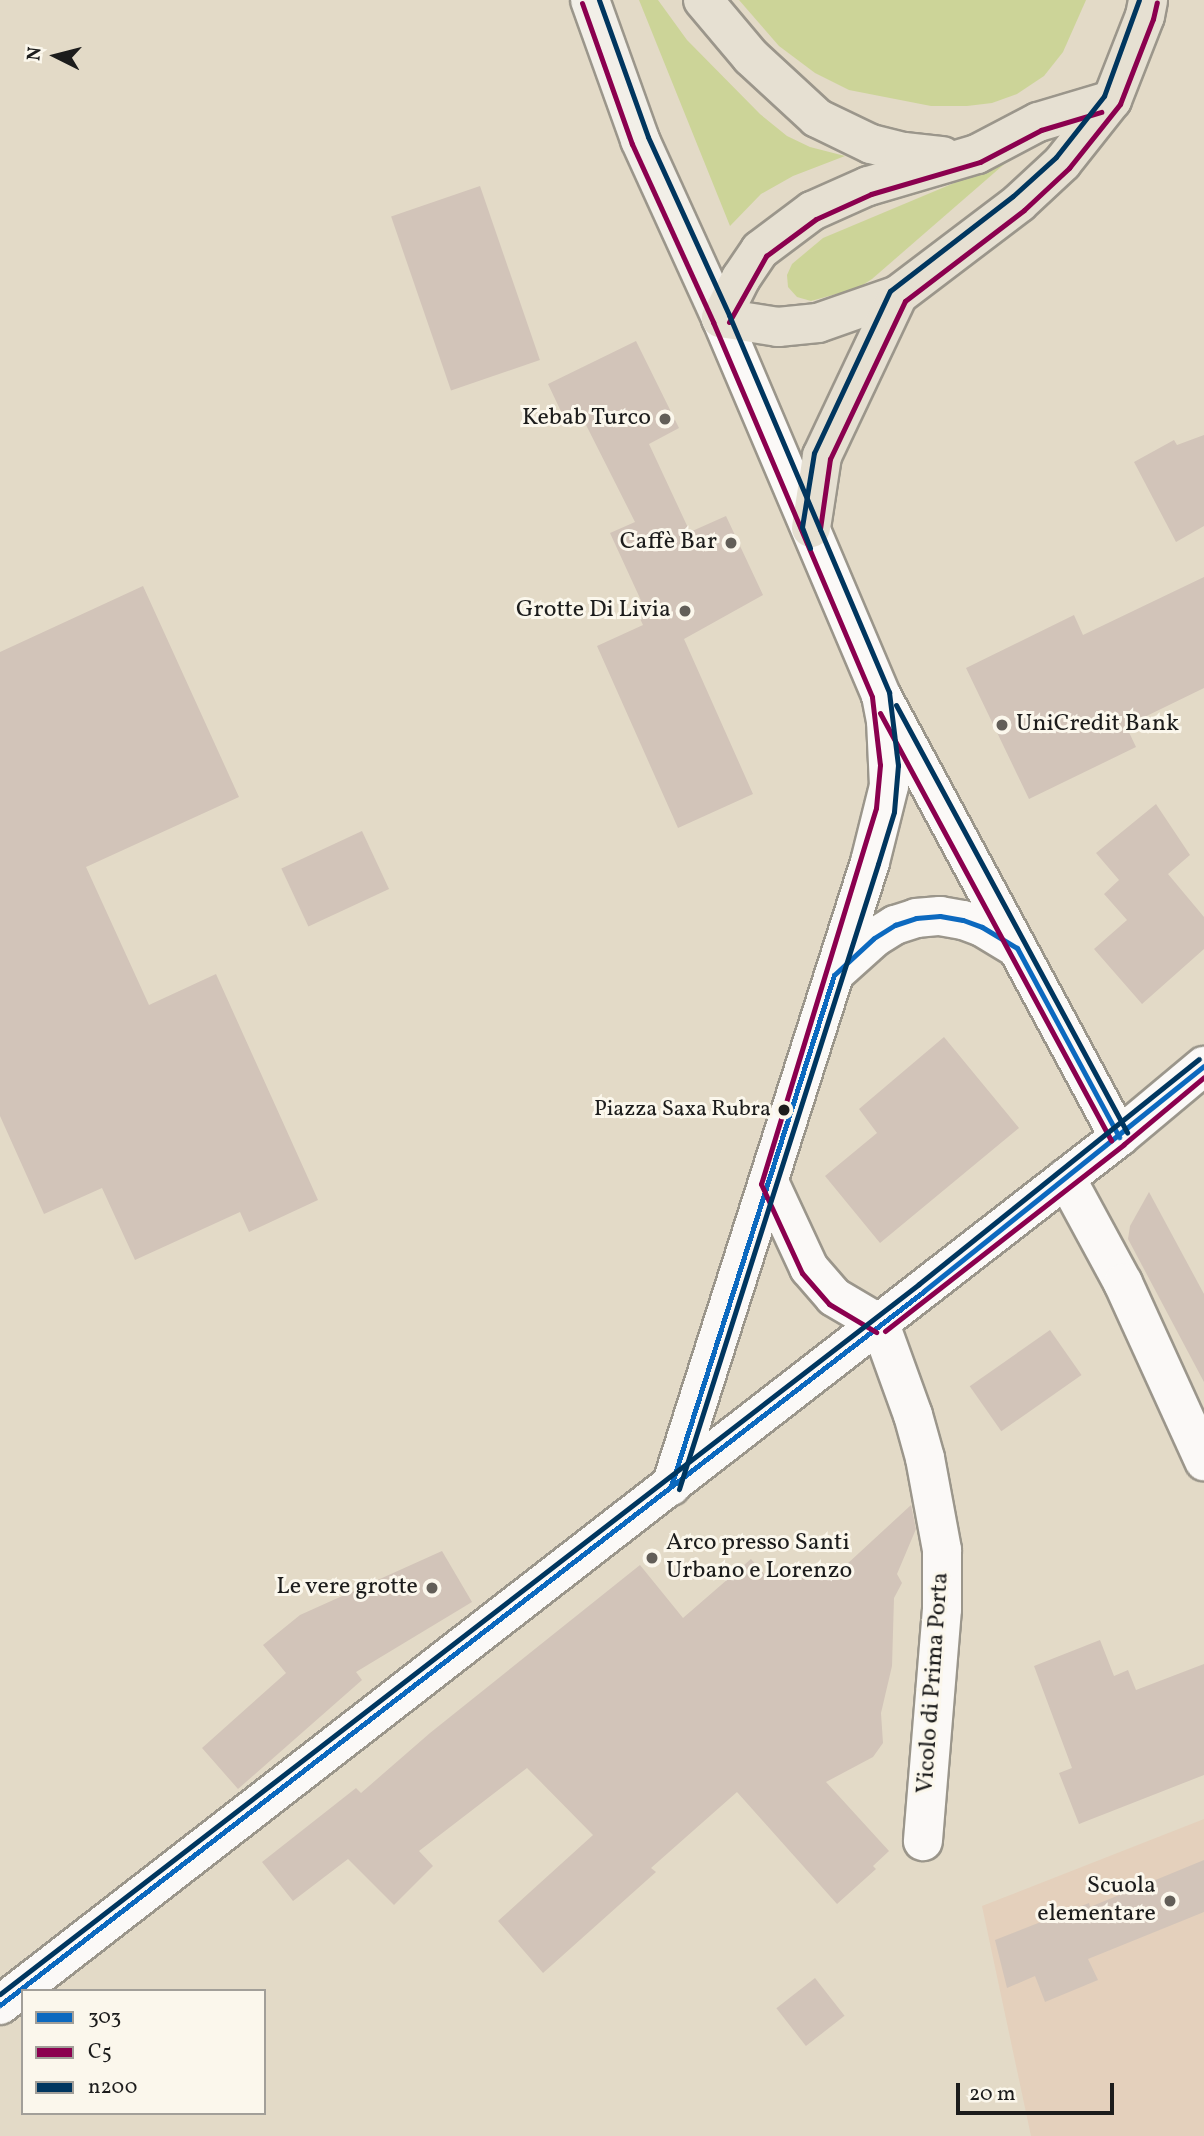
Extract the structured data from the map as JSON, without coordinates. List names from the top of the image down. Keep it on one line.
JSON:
{"streets":{"street":["Vicolo di Prima Porta"]},"places":["Kebab Turco","Caffè Bar","Grotte Di Livia","UniCredit Bank","Piazza Saxa Rubra","Arco presso Santi Urbano e Lorenzo","Le vere grotte","Scuola elementare"],"lines":["transit line n200","transit line C5","transit line 303"],"legend":["303","C5","n200"],"scale_bar":"20 m","north":"left"}
